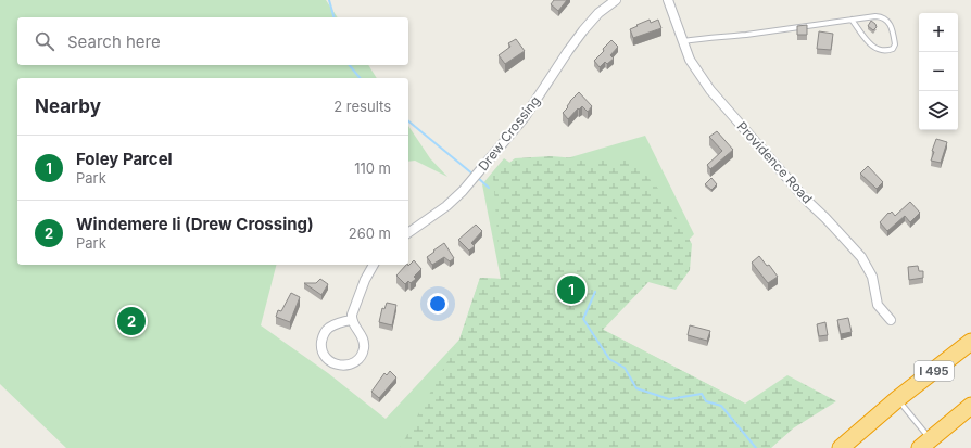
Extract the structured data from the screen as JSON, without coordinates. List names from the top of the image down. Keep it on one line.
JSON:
{"streets":{"highway":["I 495"],"street":["Drew Crossing","Providence Road"]},"page":{"map_buttons":["+","−"],"search":"Search here","heading":["Nearby","2 results"],"list":[{"mark":"1","name":"Foley Parcel","note":"Park","value":"110 m"},{"mark":"2","name":"Windemere Ii (Drew Crossing)","note":"Park","value":"260 m"}],"pins":["1","2"]}}
